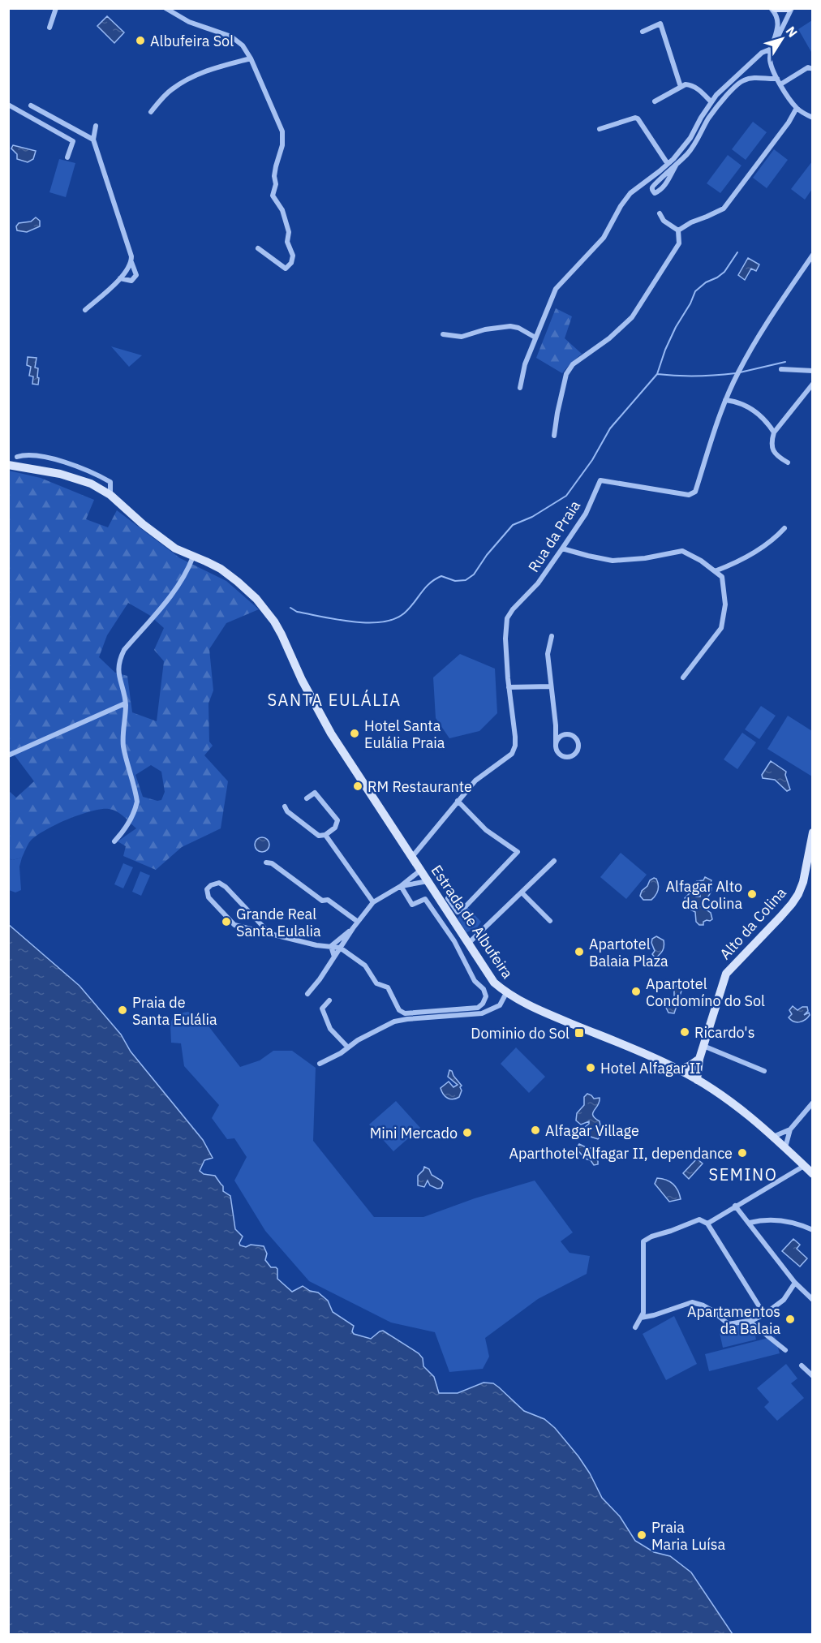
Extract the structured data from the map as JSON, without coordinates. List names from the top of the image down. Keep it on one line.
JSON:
{"streets":{"street":["Rua da Praia","Estrada de Albufeira","Alto da Colina"]},"crossings":[["Rua da Praia","Estrada de Albufeira"],["Estrada de Albufeira","Alto da Colina"]],"districts":["SANTA EULÁLIA","SEMINO"],"places":{"other":["Albufeira Sol","Hotel Santa Eulália Praia","RM Restaurante","Alfagar Alto da Colina","Grande Real Santa Eulalia","Apartotel Balaia Plaza","Apartotel Condomíno do Sol","Praia de Santa Eulália","Ricardo's","Hotel Alfagar II","Alfagar Village","Mini Mercado","Aparthotel Alfagar II, dependance","Apartamentos da Balaia","Praia Maria Luísa"],"transit":["Dominio do Sol"]},"north":"top right"}
